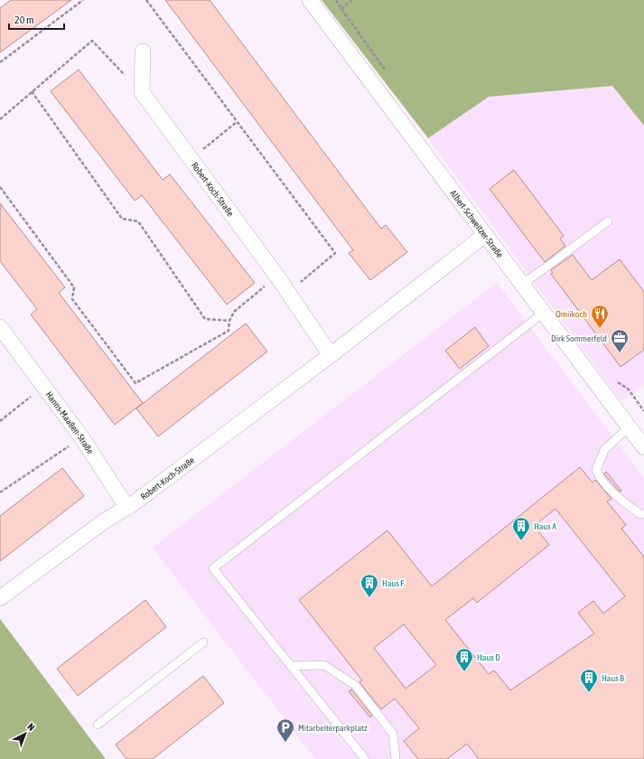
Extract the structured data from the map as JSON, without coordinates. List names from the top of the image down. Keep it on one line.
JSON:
{"streets":{"street":["Robert-Koch-Straße","Albert-Schweitzer-Straße","Hanns-Maaßen-Straße"]},"crossings":[["Robert-Koch-Straße","Albert-Schweitzer-Straße"],["Robert-Koch-Straße","Hanns-Maaßen-Straße"]],"places":{"restaurant":["Omiikoch"],"office":["Dirk Sommerfeld"],"building":["Haus A","Haus F","Haus D","Haus B"],"parking":["Mitarbeiterparkplatz"]},"scale_bar":"20 m","north":"top right"}
